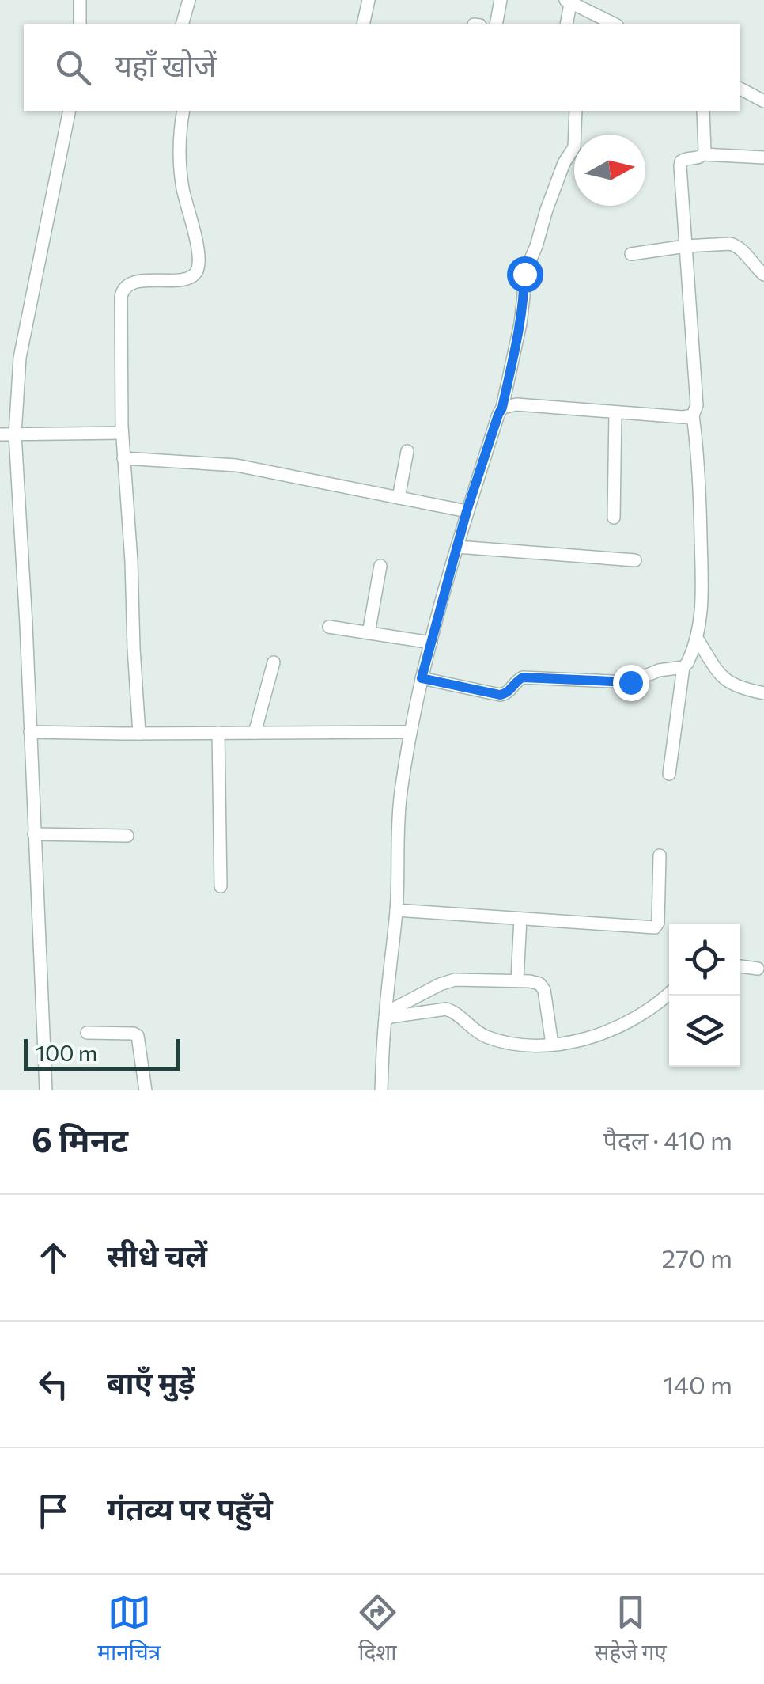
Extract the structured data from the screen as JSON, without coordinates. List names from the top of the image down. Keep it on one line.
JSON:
{"scale_bar":"100 m","north":"right","page":{"search":"यहाँ खोजें","scale":"100 m","heading":["6 मिनट","पैदल · 410 m"],"list":[["सीधे चलें","270 m"],["बाएँ मुड़ें","140 m"],"गंतव्य पर पहुँचे"],"nav":["मानचित्र","दिशा","सहेजे गए"]}}
